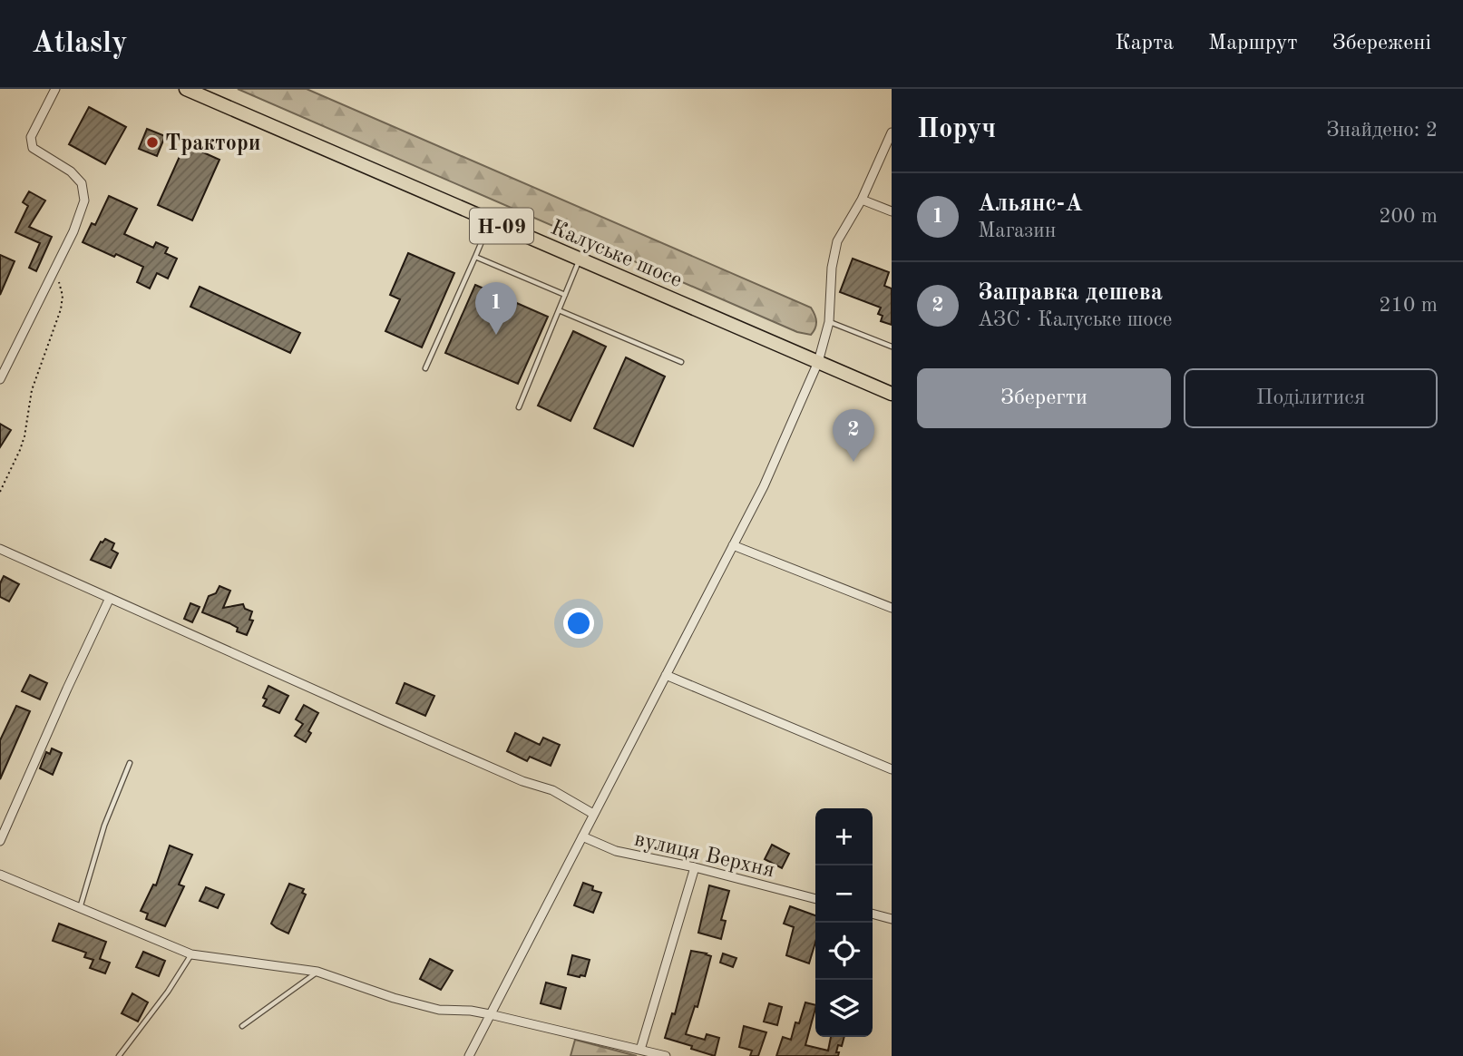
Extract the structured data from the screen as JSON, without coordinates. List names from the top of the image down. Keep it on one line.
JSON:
{"streets":{"main road":["Н-09","Калуське шосе"],"street":["вулиця Верхня"]},"places":["Трактори"],"page":{"header":"Atlasly","nav":["Карта","Маршрут","Збережені"],"heading":["Поруч","Знайдено: 2"],"list":[{"mark":"1","name":"Альянс-А","note":"Магазин","value":"200 m"},{"mark":"2","name":"Заправка дешева","note":"АЗС · Калуське шосе","value":"210 m"}],"pins":["1","2"],"buttons":["Зберегти","Поділитися"],"map_buttons":["+","−"]}}
